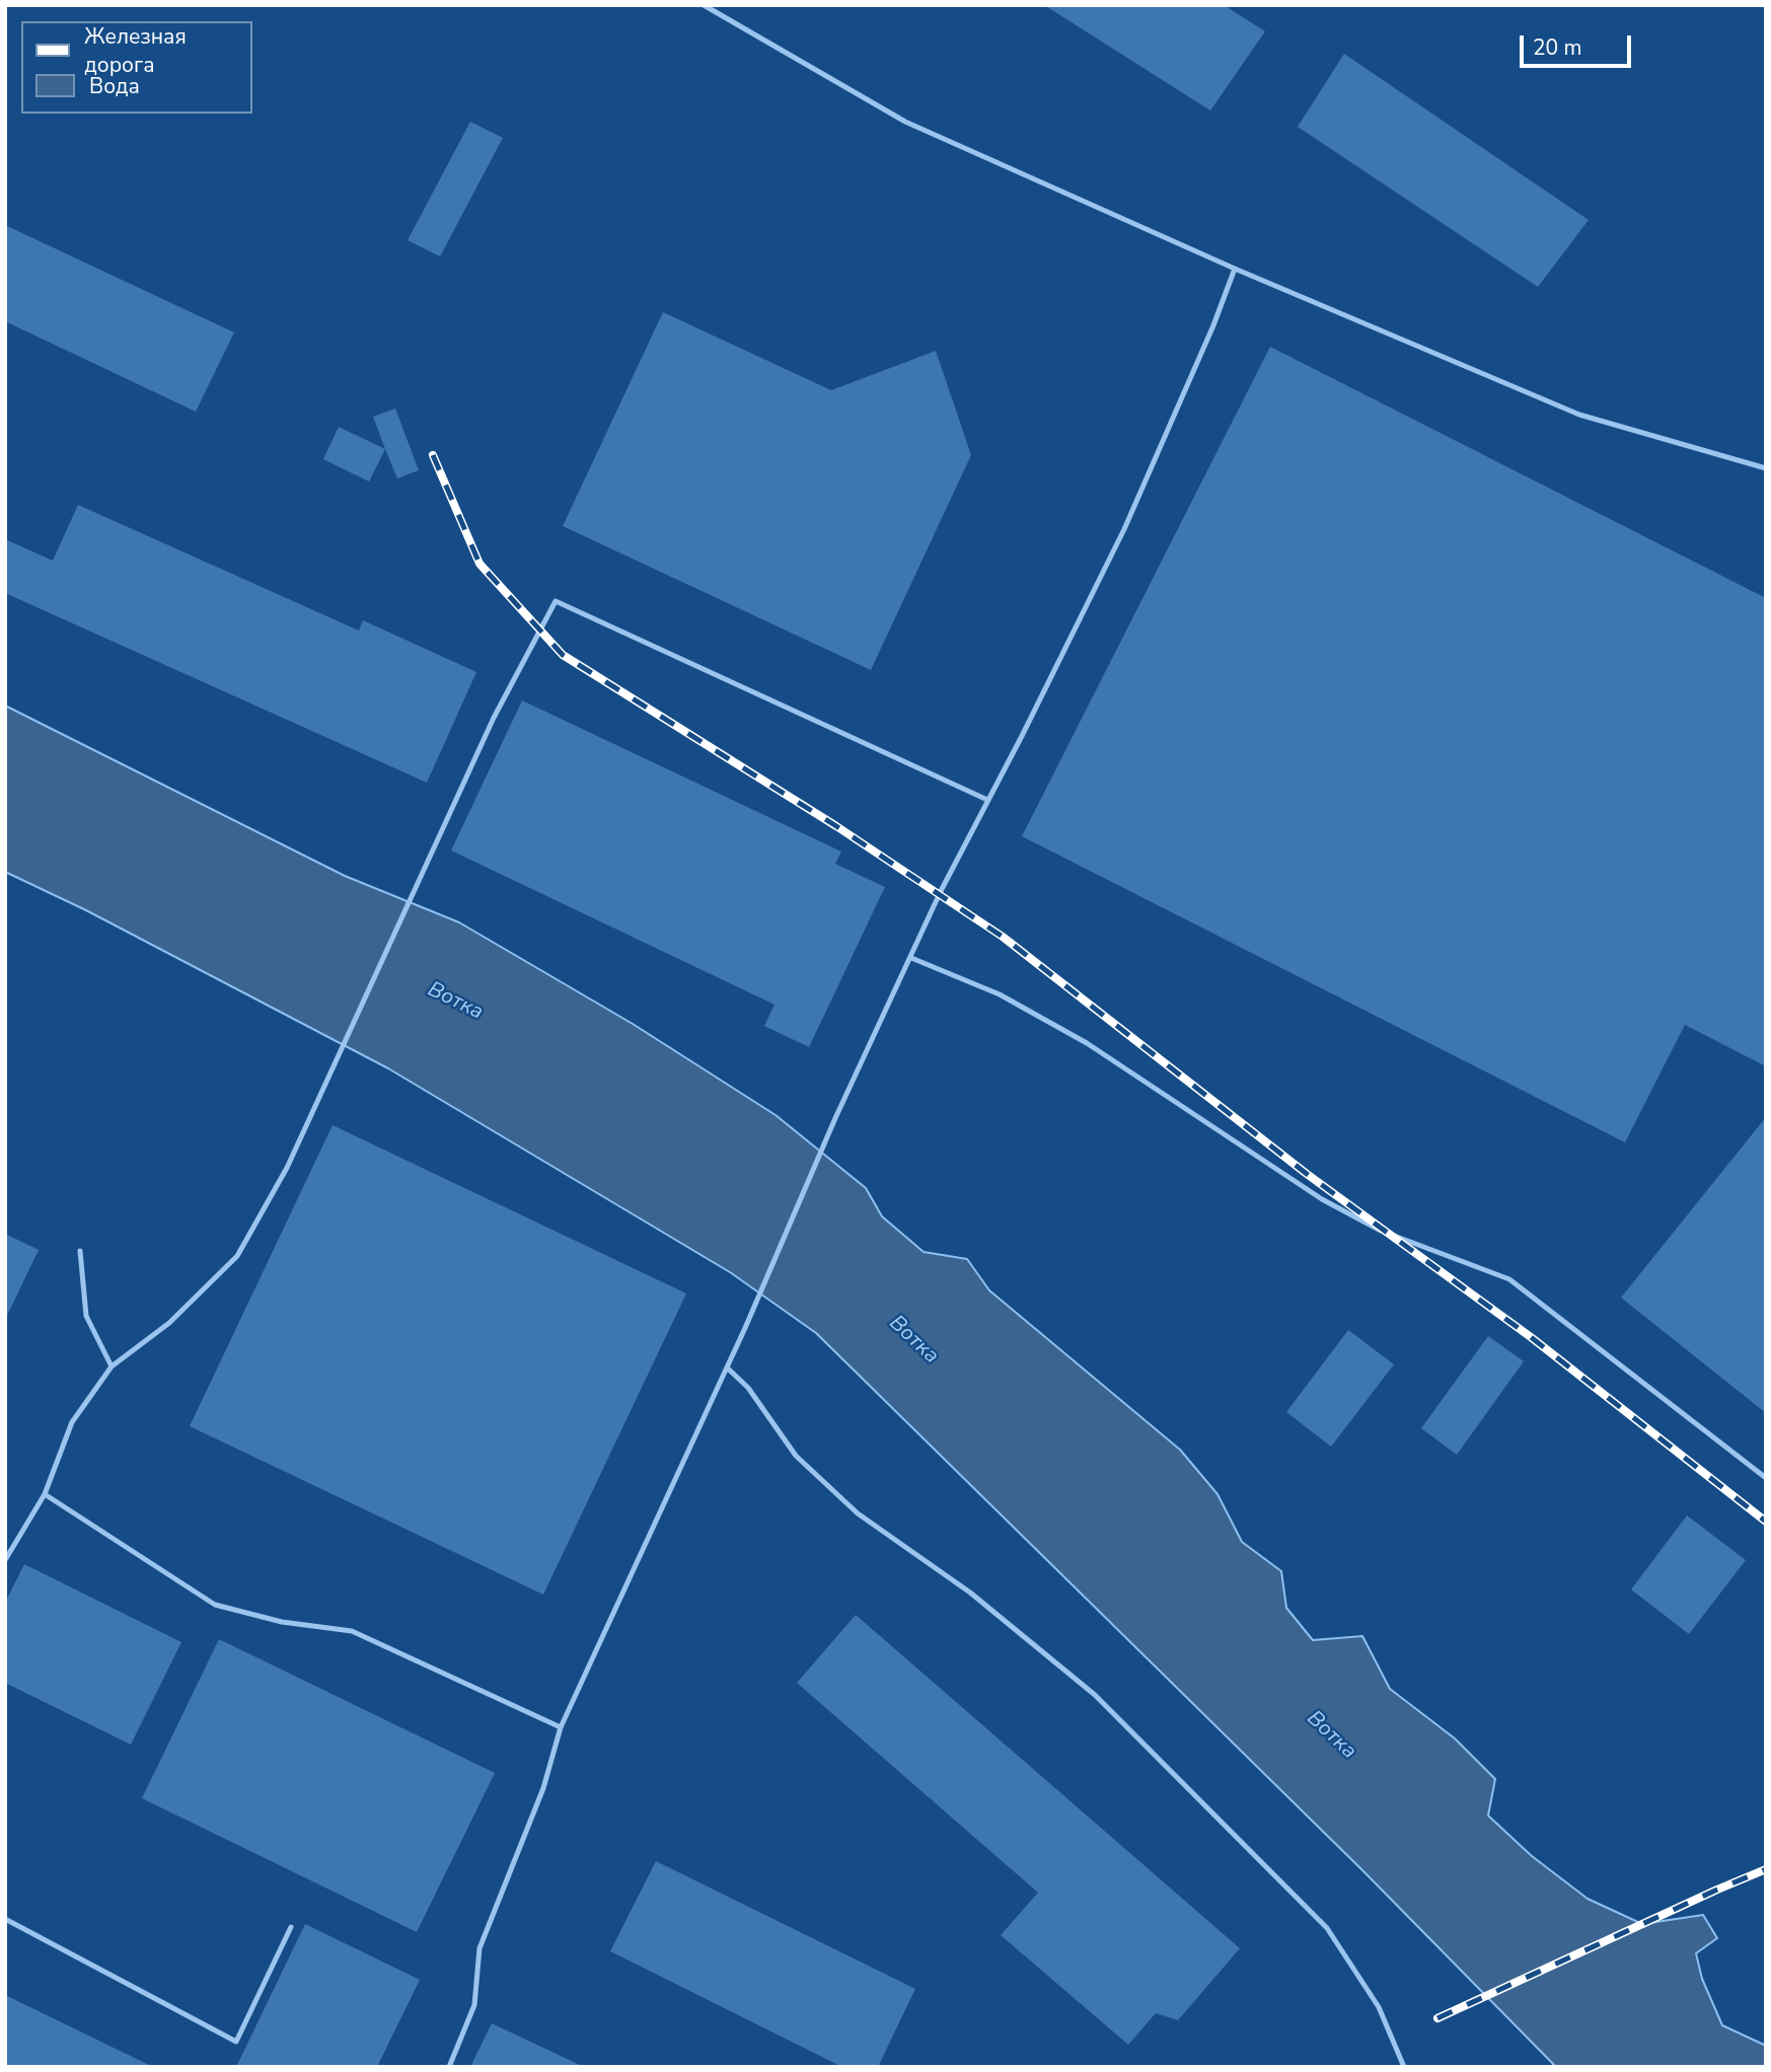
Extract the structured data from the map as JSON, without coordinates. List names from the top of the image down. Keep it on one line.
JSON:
{"water":["Вотка"],"legend":["Железная дорога","Вода"],"scale_bar":"20 m"}
